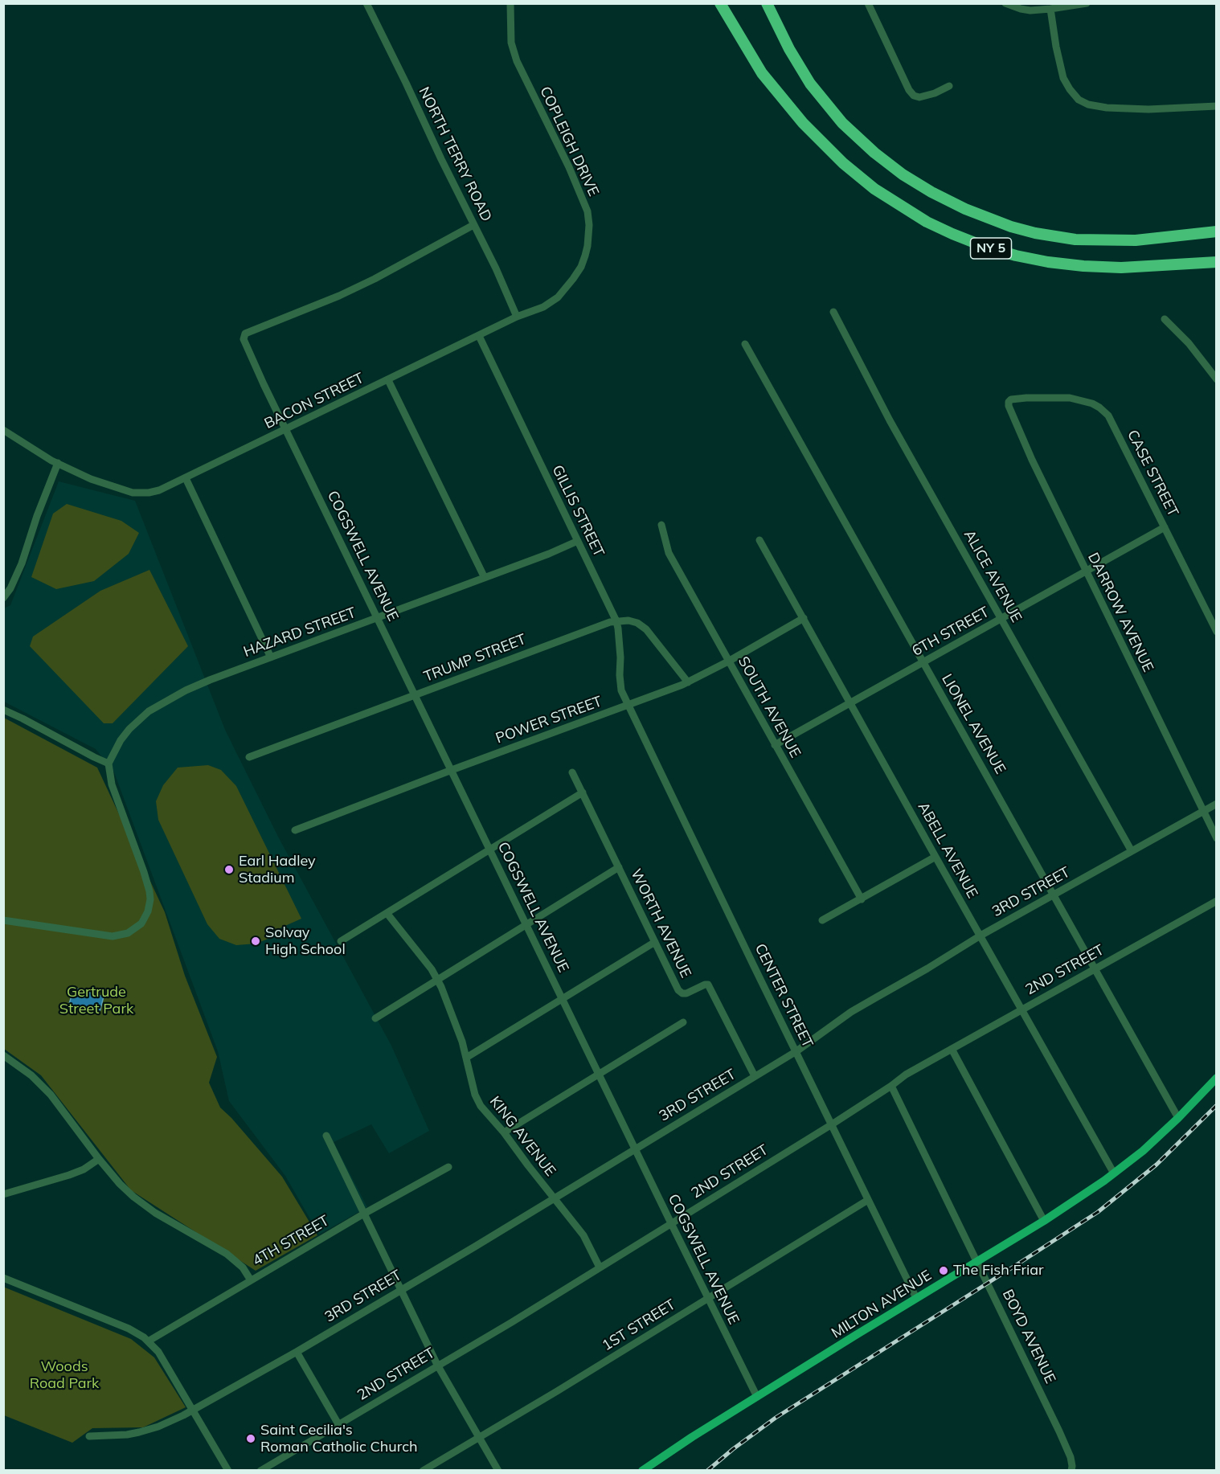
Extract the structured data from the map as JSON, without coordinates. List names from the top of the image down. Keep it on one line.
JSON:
{"streets":{"highway":["NY 5"],"main road":["MILTON AVENUE"],"street":["COPLEIGH DRIVE","NORTH TERRY ROAD","BACON STREET","CASE STREET","GILLIS STREET","COGSWELL AVENUE","ALICE AVENUE","DARROW AVENUE","6TH STREET","HAZARD STREET","TRUMP STREET","SOUTH AVENUE","POWER STREET","LIONEL AVENUE","ABELL AVENUE","3RD STREET","WORTH AVENUE","2ND STREET","CENTER STREET","KING AVENUE","4TH STREET","1ST STREET","BOYD AVENUE"]},"crossings":[["COPLEIGH DRIVE","NORTH TERRY ROAD"],["COPLEIGH DRIVE","BACON STREET"],["NORTH TERRY ROAD","BACON STREET"],["NORTH TERRY ROAD","COGSWELL AVENUE"],["BACON STREET","GILLIS STREET"],["BACON STREET","COGSWELL AVENUE"],["CASE STREET","DARROW AVENUE"],["CASE STREET","6TH STREET"],["GILLIS STREET","HAZARD STREET"],["GILLIS STREET","TRUMP STREET"],["GILLIS STREET","POWER STREET"],["GILLIS STREET","CENTER STREET"],["COGSWELL AVENUE","HAZARD STREET"],["COGSWELL AVENUE","TRUMP STREET"],["COGSWELL AVENUE","POWER STREET"],["COGSWELL AVENUE","3RD STREET"],["COGSWELL AVENUE","2ND STREET"],["COGSWELL AVENUE","MILTON AVENUE"],["COGSWELL AVENUE","1ST STREET"],["ALICE AVENUE","6TH STREET"],["ALICE AVENUE","3RD STREET"],["DARROW AVENUE","6TH STREET"],["DARROW AVENUE","3RD STREET"],["6TH STREET","SOUTH AVENUE"],["6TH STREET","LIONEL AVENUE"],["6TH STREET","ABELL AVENUE"],["TRUMP STREET","POWER STREET"],["SOUTH AVENUE","POWER STREET"],["POWER STREET","ABELL AVENUE"],["POWER STREET","CENTER STREET"],["LIONEL AVENUE","3RD STREET"],["LIONEL AVENUE","2ND STREET"],["LIONEL AVENUE","MILTON AVENUE"],["ABELL AVENUE","3RD STREET"],["ABELL AVENUE","2ND STREET"],["ABELL AVENUE","MILTON AVENUE"],["3RD STREET","WORTH AVENUE"],["3RD STREET","CENTER STREET"],["3RD STREET","KING AVENUE"],["2ND STREET","CENTER STREET"],["2ND STREET","KING AVENUE"],["2ND STREET","BOYD AVENUE"],["CENTER STREET","MILTON AVENUE"],["CENTER STREET","1ST STREET"],["MILTON AVENUE","BOYD AVENUE"]],"parks":["Gertrude Street Park","Woods Road Park"],"places":["Earl Hadley Stadium","Solvay High School","The Fish Friar","Saint Cecilia's Roman Catholic Church"]}
